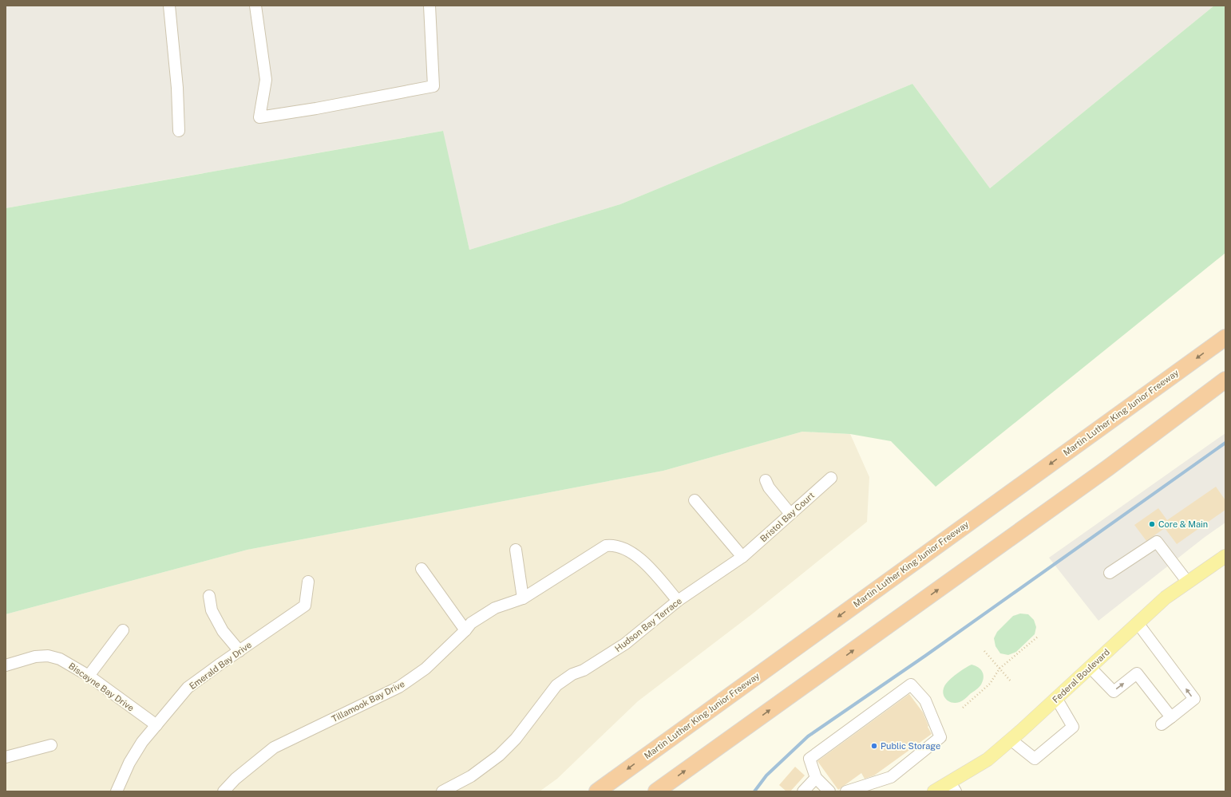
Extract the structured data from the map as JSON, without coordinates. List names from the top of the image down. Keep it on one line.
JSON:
{"streets":{"highway":["Martin Luther King Junior Freeway"],"main road":["Federal Boulevard"],"street":["Bristol Bay Court","Hudson Bay Terrace","Emerald Bay Drive","Biscayne Bay Drive","Tillamook Bay Drive"]},"crossings":[["Bristol Bay Court","Hudson Bay Terrace"],["Hudson Bay Terrace","Tillamook Bay Drive"],["Emerald Bay Drive","Biscayne Bay Drive"]],"places":["Core & Main","Public Storage"]}
